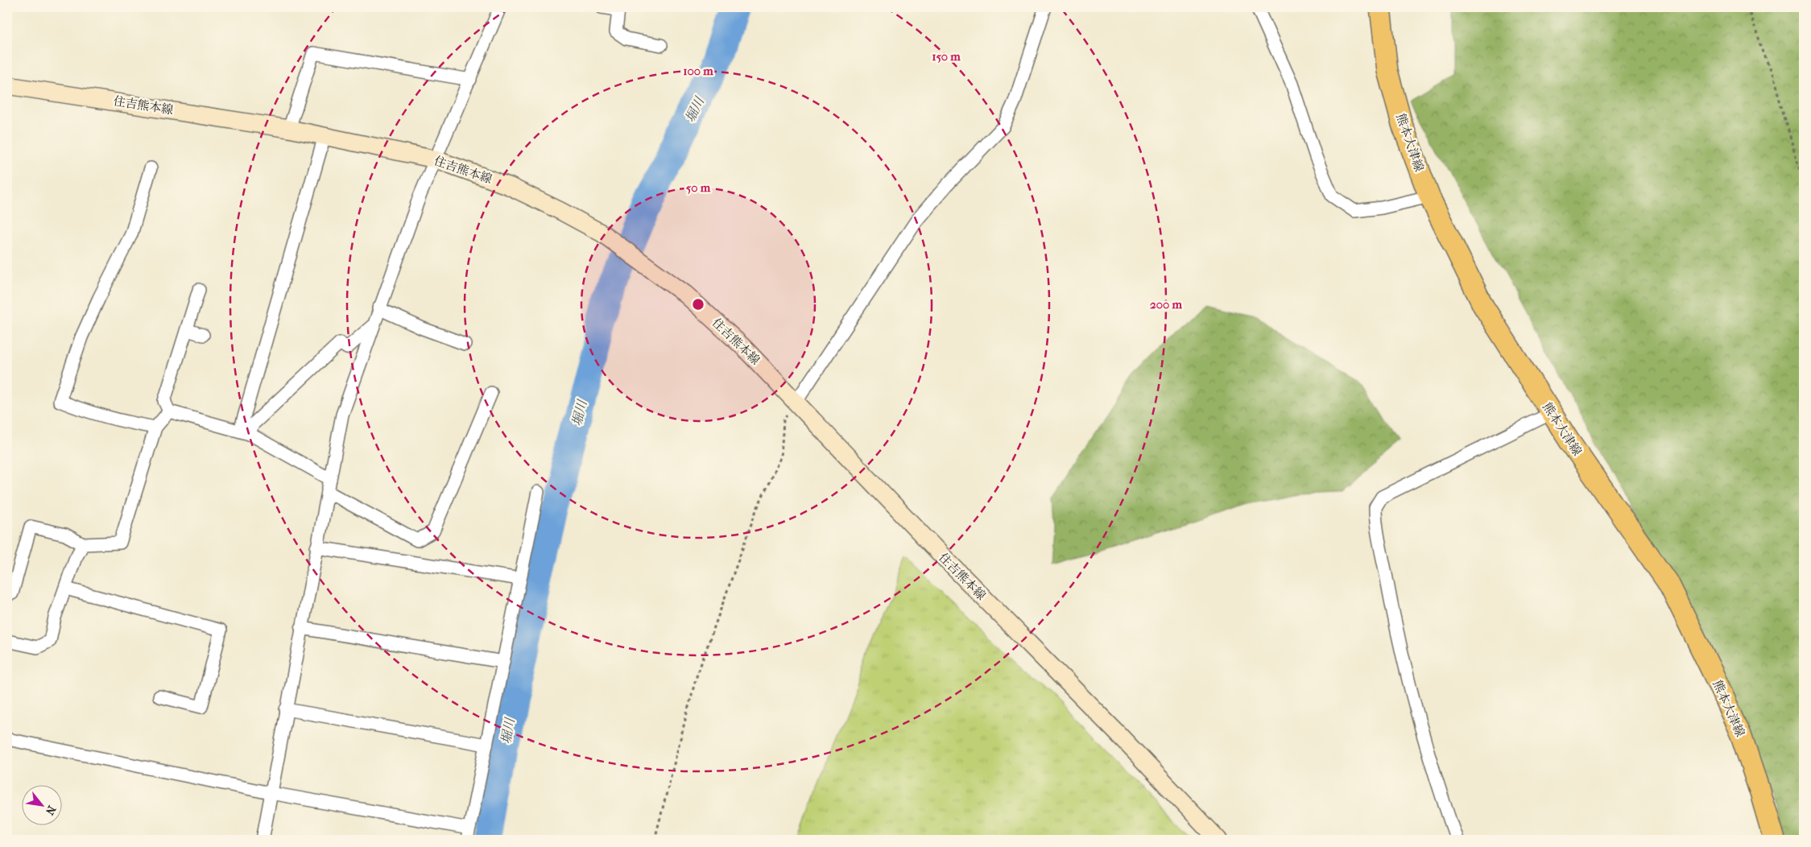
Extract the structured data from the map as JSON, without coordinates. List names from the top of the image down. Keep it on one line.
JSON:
{"streets":{"main road":["住吉熊本線","熊本大津線"]},"water":["堀川"],"north":"bottom right","rings":["150 m","100 m","50 m","200 m"]}
